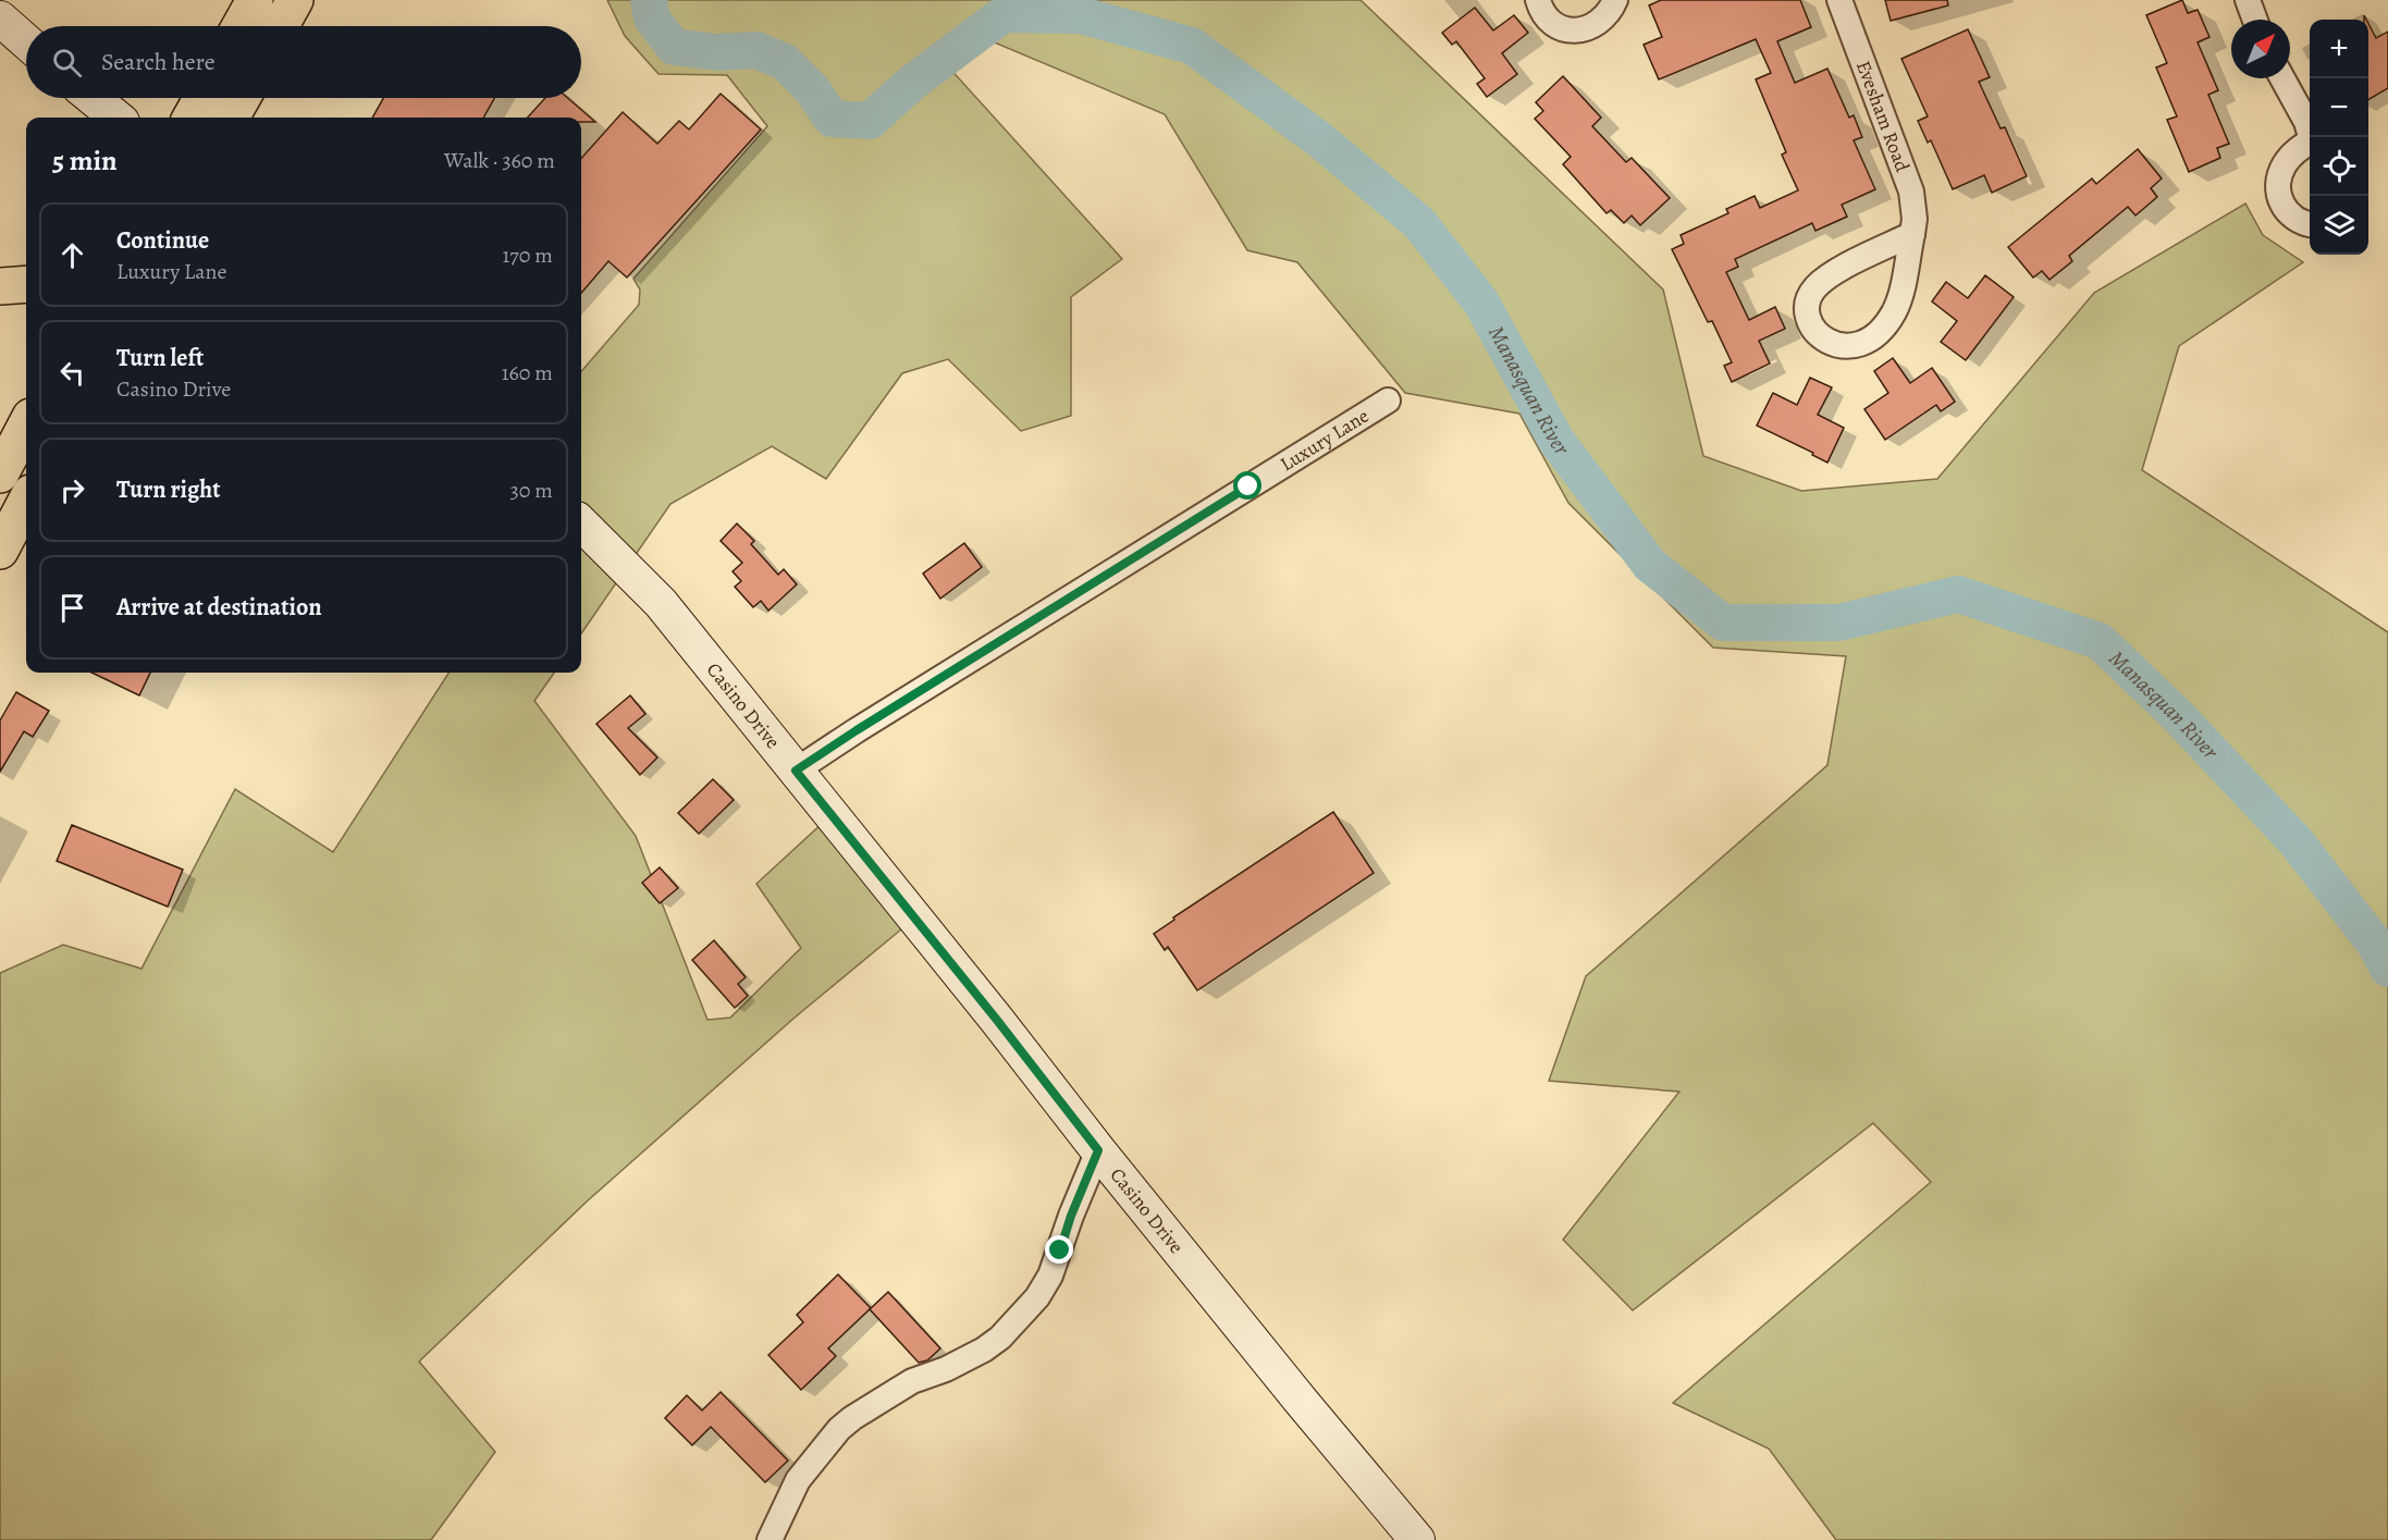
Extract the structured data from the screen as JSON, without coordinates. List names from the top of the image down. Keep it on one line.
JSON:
{"streets":{"street":["Evesham Road","Luxury Lane","Casino Drive"]},"crossings":[["Luxury Lane","Casino Drive"]],"water":["Manasquan River"],"north":"top right","page":{"map_buttons":["+","−"],"search":"Search here","heading":["5 min","Walk · 360 m"],"list":[["Continue","Luxury Lane","170 m"],["Turn left","Casino Drive","160 m"],["Turn right","30 m"],"Arrive at destination"]}}
